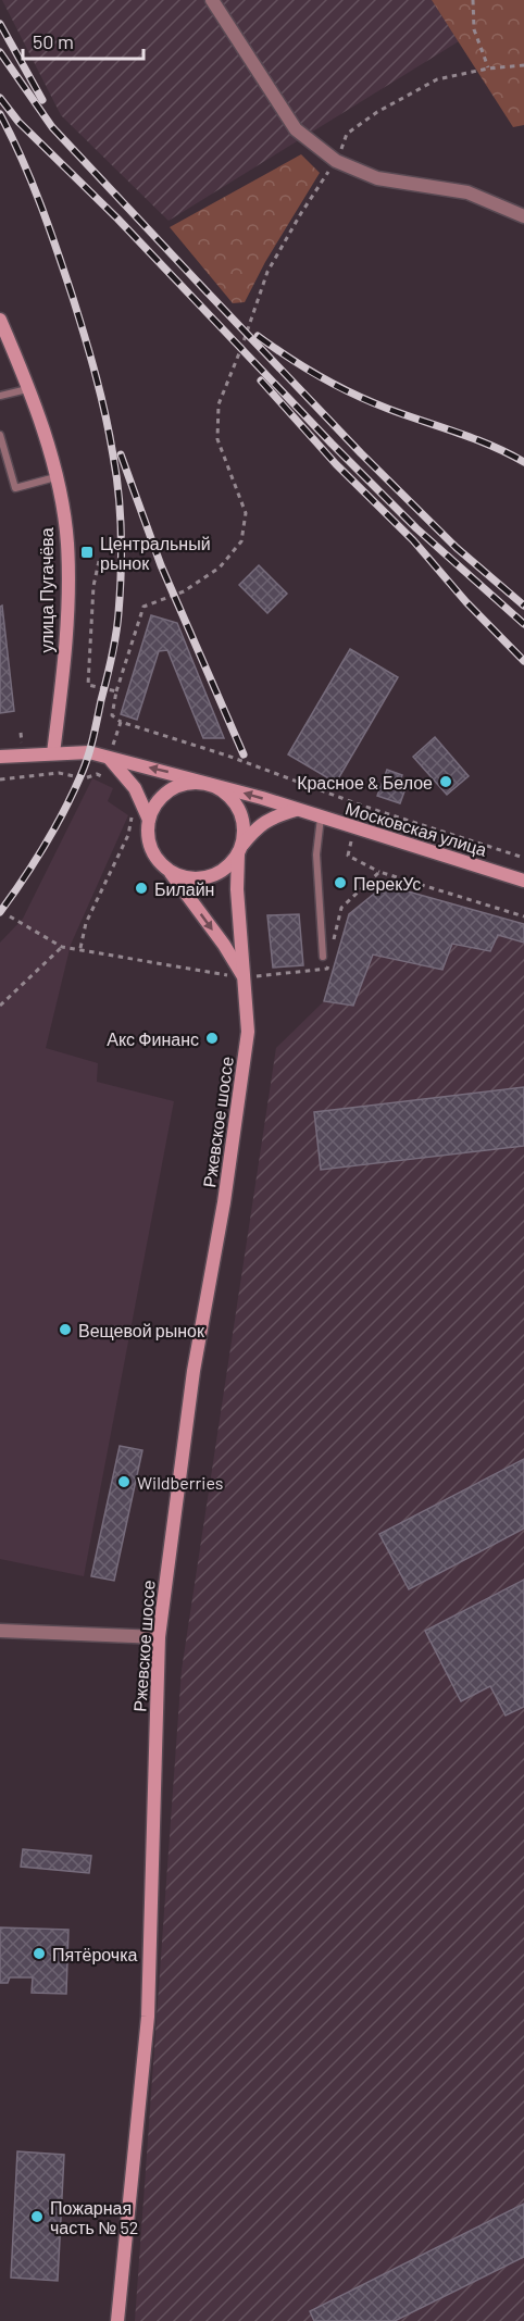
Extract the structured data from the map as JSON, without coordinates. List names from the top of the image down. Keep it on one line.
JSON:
{"streets":{"street":["улица Пугачёва","Московская улица","Ржевское шоссе"]},"crossings":[["Московская улица","Ржевское шоссе"]],"places":{"transit":["Центральный рынок"],"other":["Красное & Белое","ПерекУс","Билайн","Акс Финанс","Вещевой рынок","Wildberries","Пятёрочка","Пожарная часть № 52"]},"scale_bar":"50 m"}
